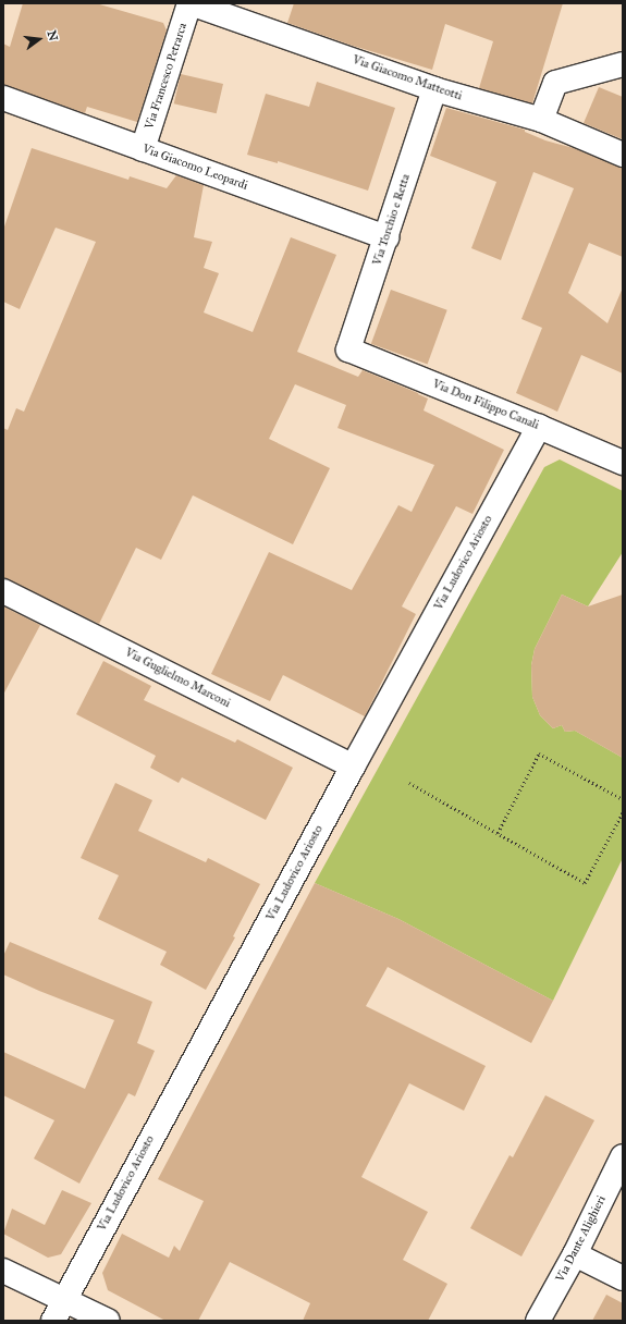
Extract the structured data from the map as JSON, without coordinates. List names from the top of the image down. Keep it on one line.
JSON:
{"streets":{"street":["Via Francesco Petrarca","Via Giacomo Matteotti","Via Giacomo Leopardi","Via Torchio e Retta","Via Don Filippo Canali","Via Ludovico Ariosto","Via Guglielmo Marconi","Via Dante Alighieri"]},"crossings":[["Via Francesco Petrarca","Via Giacomo Matteotti"],["Via Francesco Petrarca","Via Giacomo Leopardi"],["Via Giacomo Matteotti","Via Torchio e Retta"],["Via Giacomo Leopardi","Via Torchio e Retta"],["Via Torchio e Retta","Via Don Filippo Canali"],["Via Don Filippo Canali","Via Ludovico Ariosto"],["Via Ludovico Ariosto","Via Guglielmo Marconi"]],"north":"right"}
